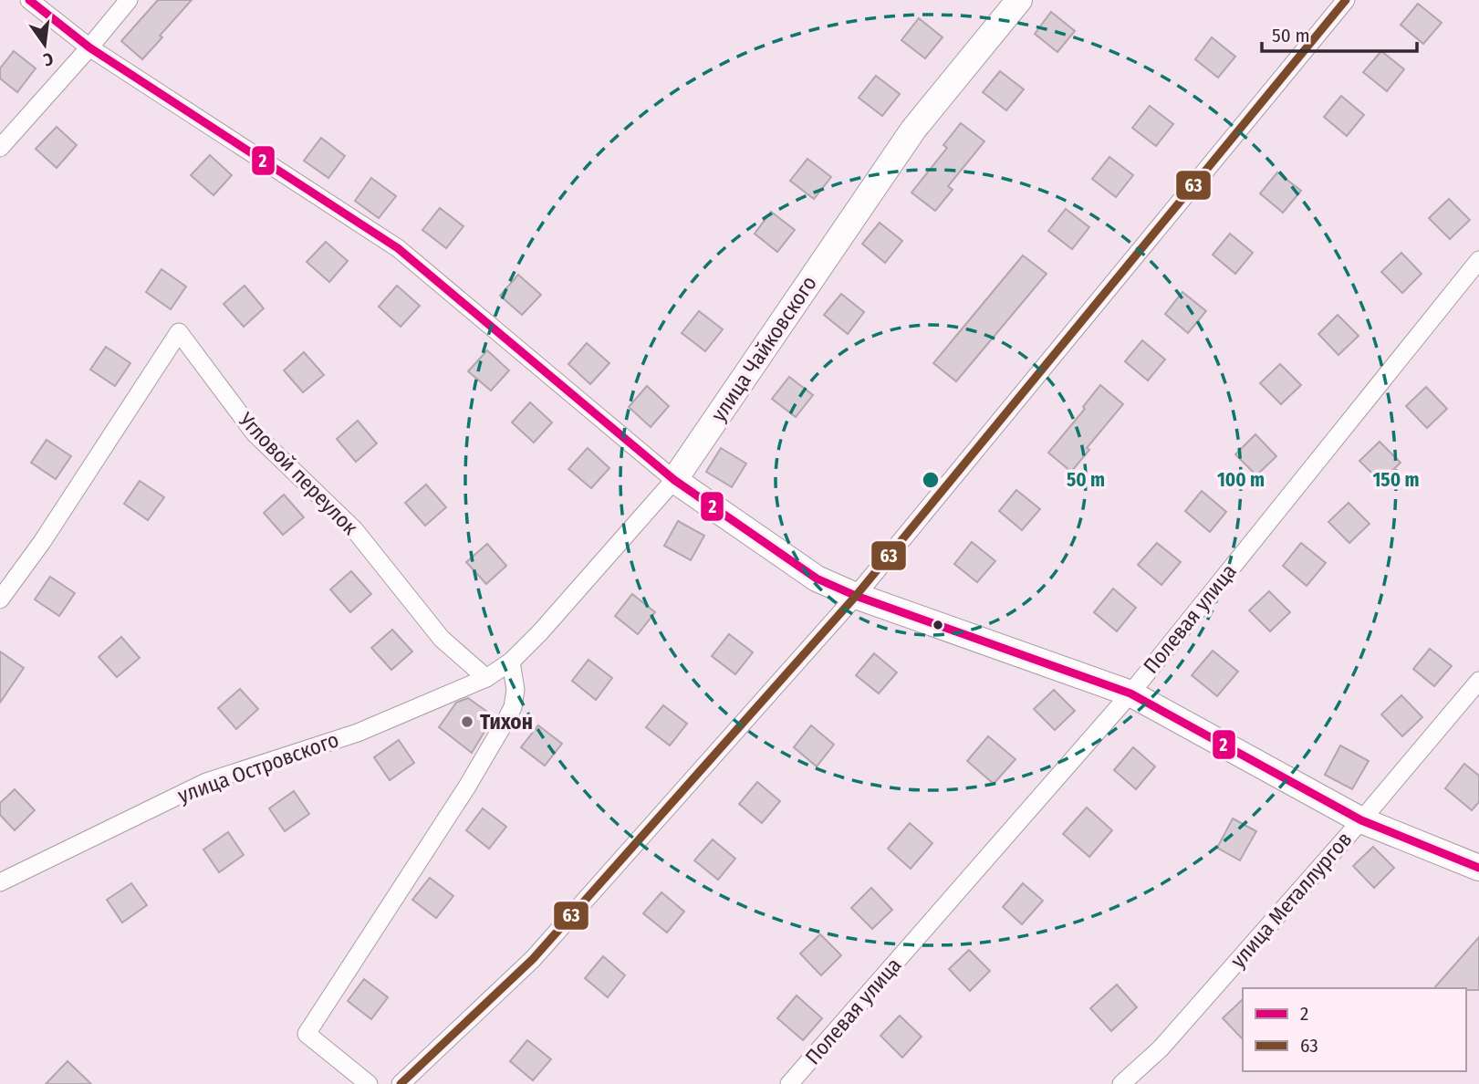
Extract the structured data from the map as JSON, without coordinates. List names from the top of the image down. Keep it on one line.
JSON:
{"streets":{"street":["улица Чайковского","Угловой переулок","Полевая улица","улица Островского","улица Металлургов"]},"crossings":[["улица Чайковского","Угловой переулок"],["улица Чайковского","улица Островского"],["Угловой переулок","улица Островского"]],"places":["Тихон"],"lines":["transit line 2","transit line 63"],"legend":["2","63"],"scale_bar":"50 m","north":"bottom","rings":["50 m","100 m","150 m"]}
